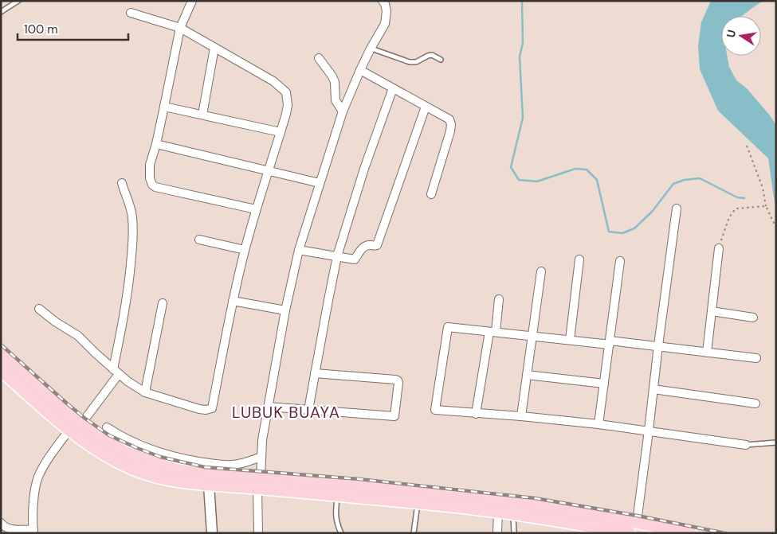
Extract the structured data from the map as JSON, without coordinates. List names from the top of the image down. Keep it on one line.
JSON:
{"districts":["LUBUK BUAYA"],"scale_bar":"100 m","north":"left"}
